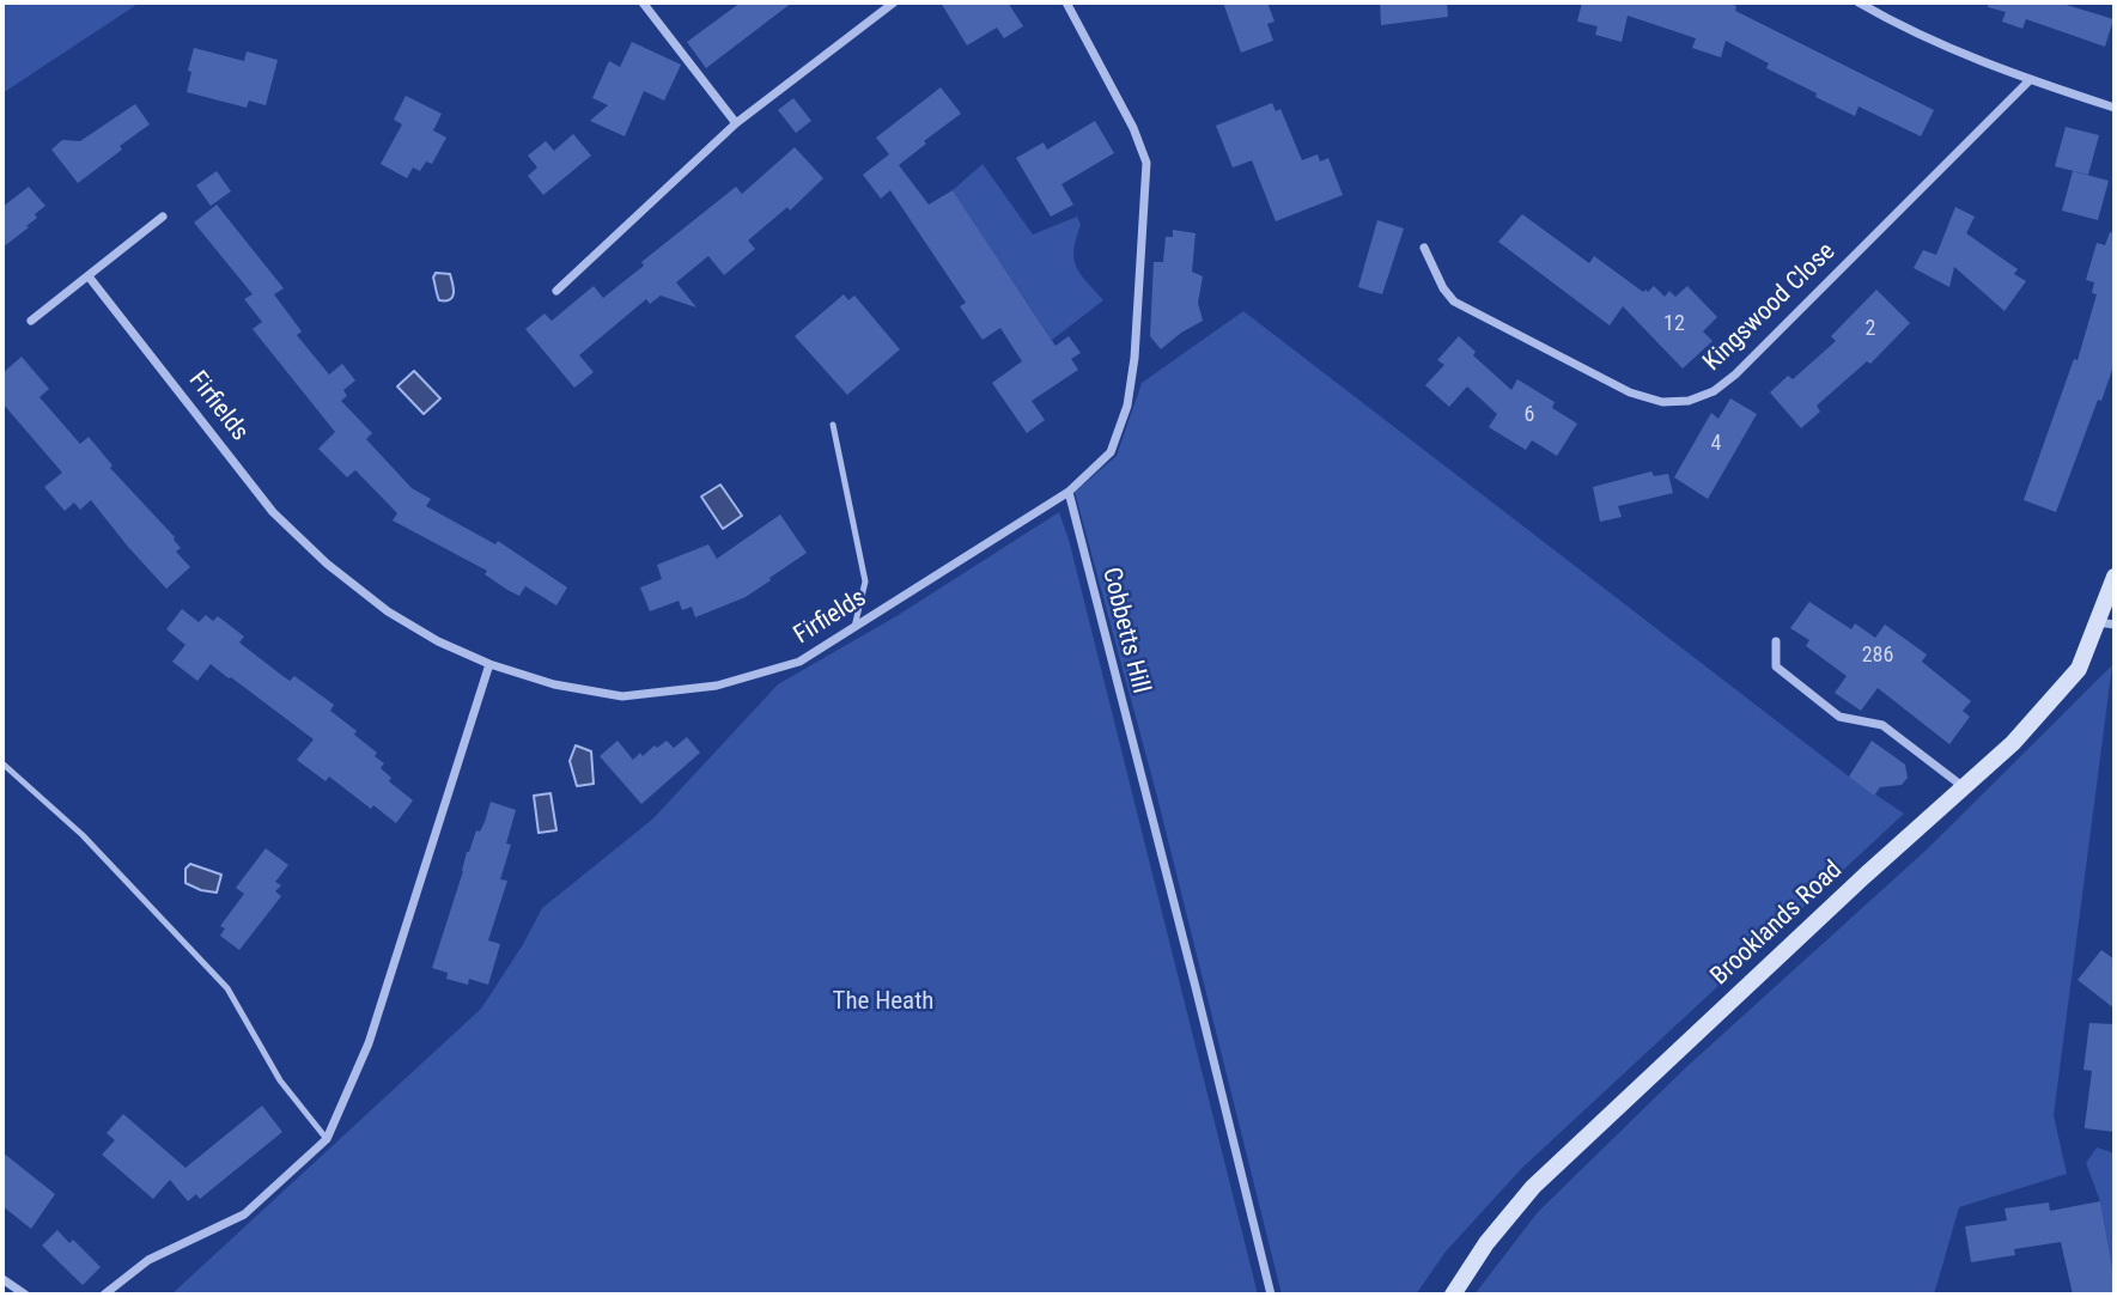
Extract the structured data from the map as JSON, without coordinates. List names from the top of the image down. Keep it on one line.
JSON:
{"streets":{"main road":["Brooklands Road"],"street":["Kingswood Close","Firfields","Cobbetts Hill"]},"crossings":[["Firfields","Cobbetts Hill"]],"parks":["The Heath"],"house_numbers":["12","2","6","4","286"]}
